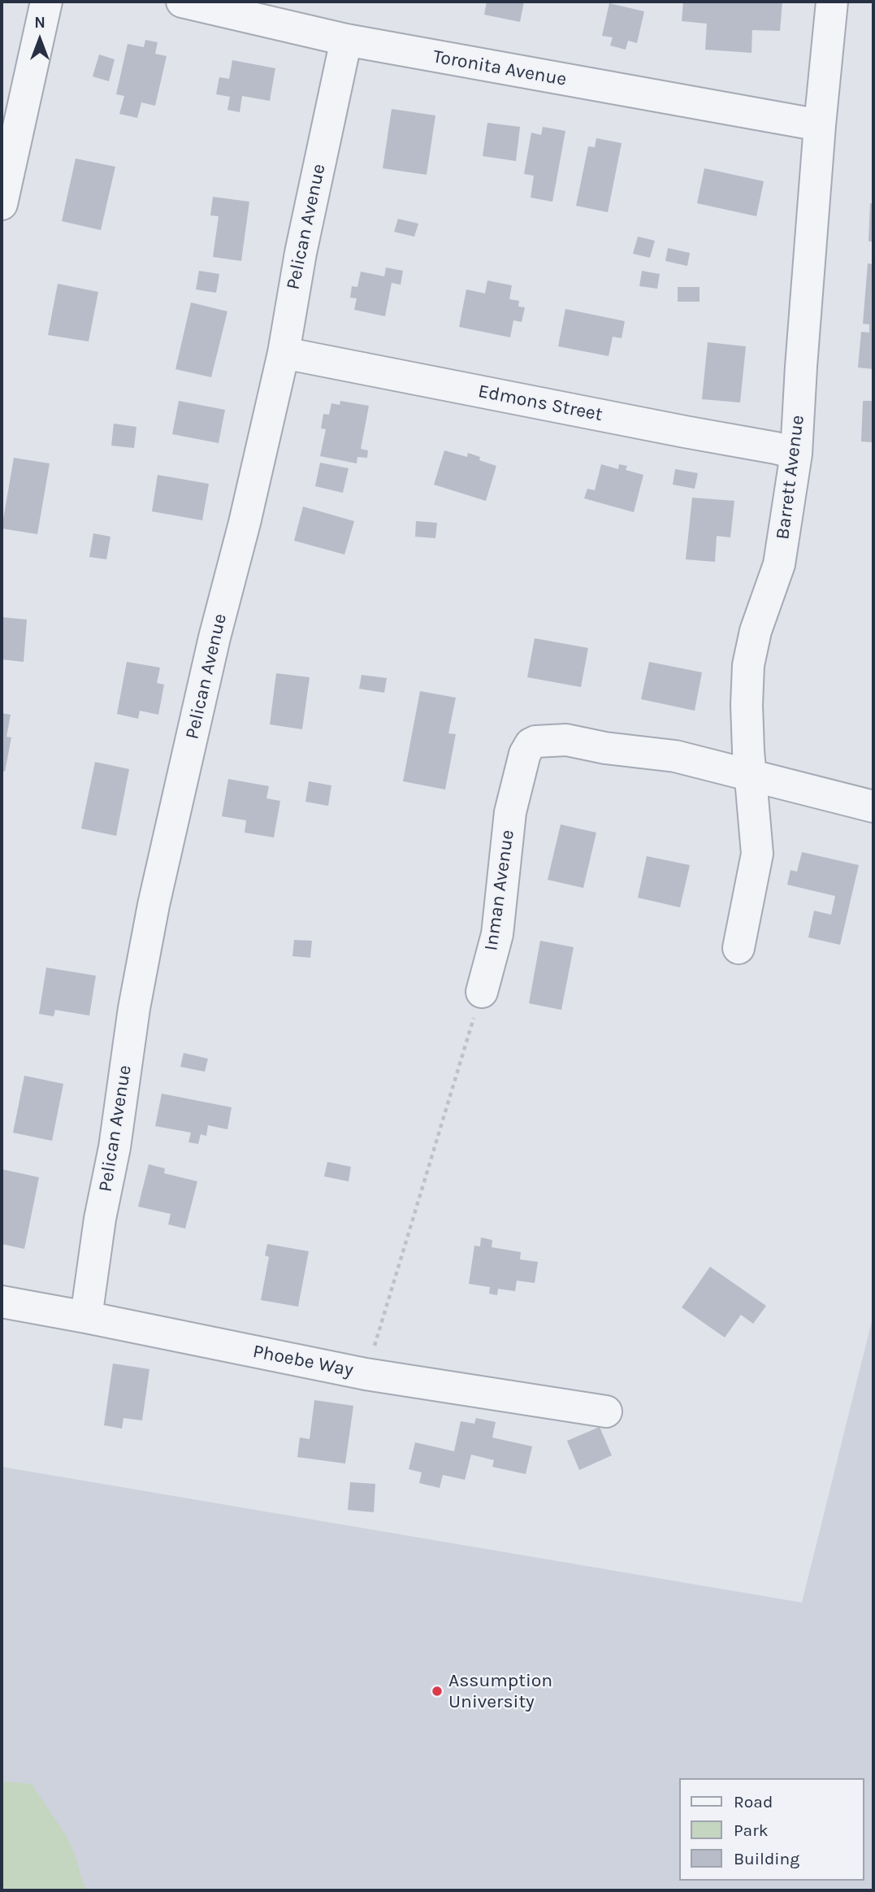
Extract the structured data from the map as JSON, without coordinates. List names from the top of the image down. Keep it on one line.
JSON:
{"streets":{"street":["Toronita Avenue","Pelican Avenue","Edmons Street","Barrett Avenue","Inman Avenue","Phoebe Way"]},"crossings":[["Toronita Avenue","Pelican Avenue"],["Toronita Avenue","Barrett Avenue"],["Pelican Avenue","Edmons Street"],["Pelican Avenue","Phoebe Way"],["Edmons Street","Barrett Avenue"],["Barrett Avenue","Inman Avenue"]],"places":["Assumption University"],"legend":["Road","Park","Building"],"north":"top"}
